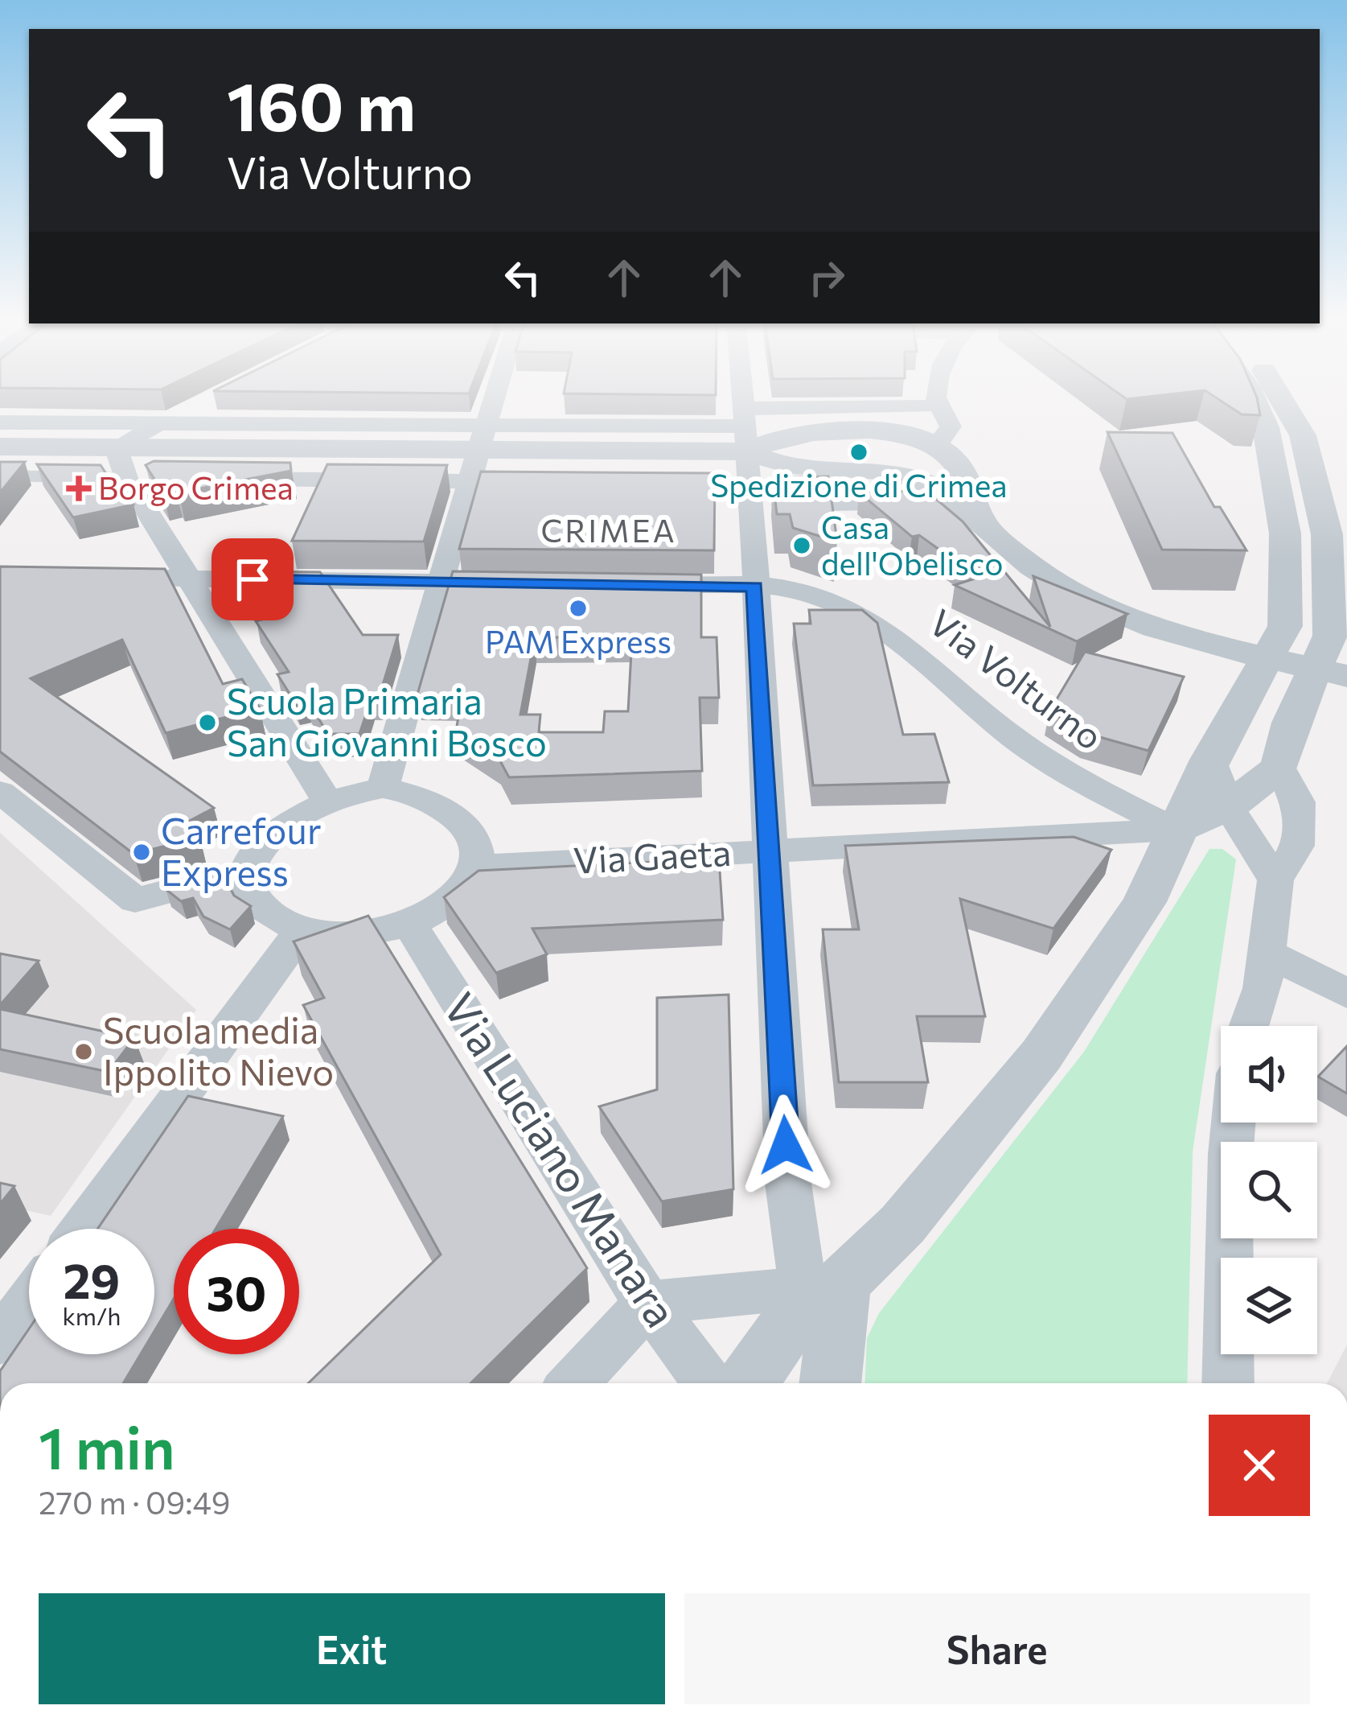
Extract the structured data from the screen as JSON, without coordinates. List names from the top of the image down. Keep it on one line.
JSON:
{"streets":{"street":["Via Volturno","Via Gaeta","Via Luciano Manara"]},"crossings":[["Via Volturno","Via Gaeta"],["Via Gaeta","Via Luciano Manara"]],"districts":["CRIMEA"],"places":{"other":["Spedizione di Crimea","Casa dell'Obelisco","PAM Express","Scuola Primaria San Giovanni Bosco","Carrefour Express","Scuola media Ippolito Nievo"],"health":["Borgo Crimea"]},"page":{"turn":["160 m","Via Volturno"],"speed":"29 km/h","limit":"30","heading":["1 min","270 m · 09:49"],"buttons":["Exit","Share"]}}
